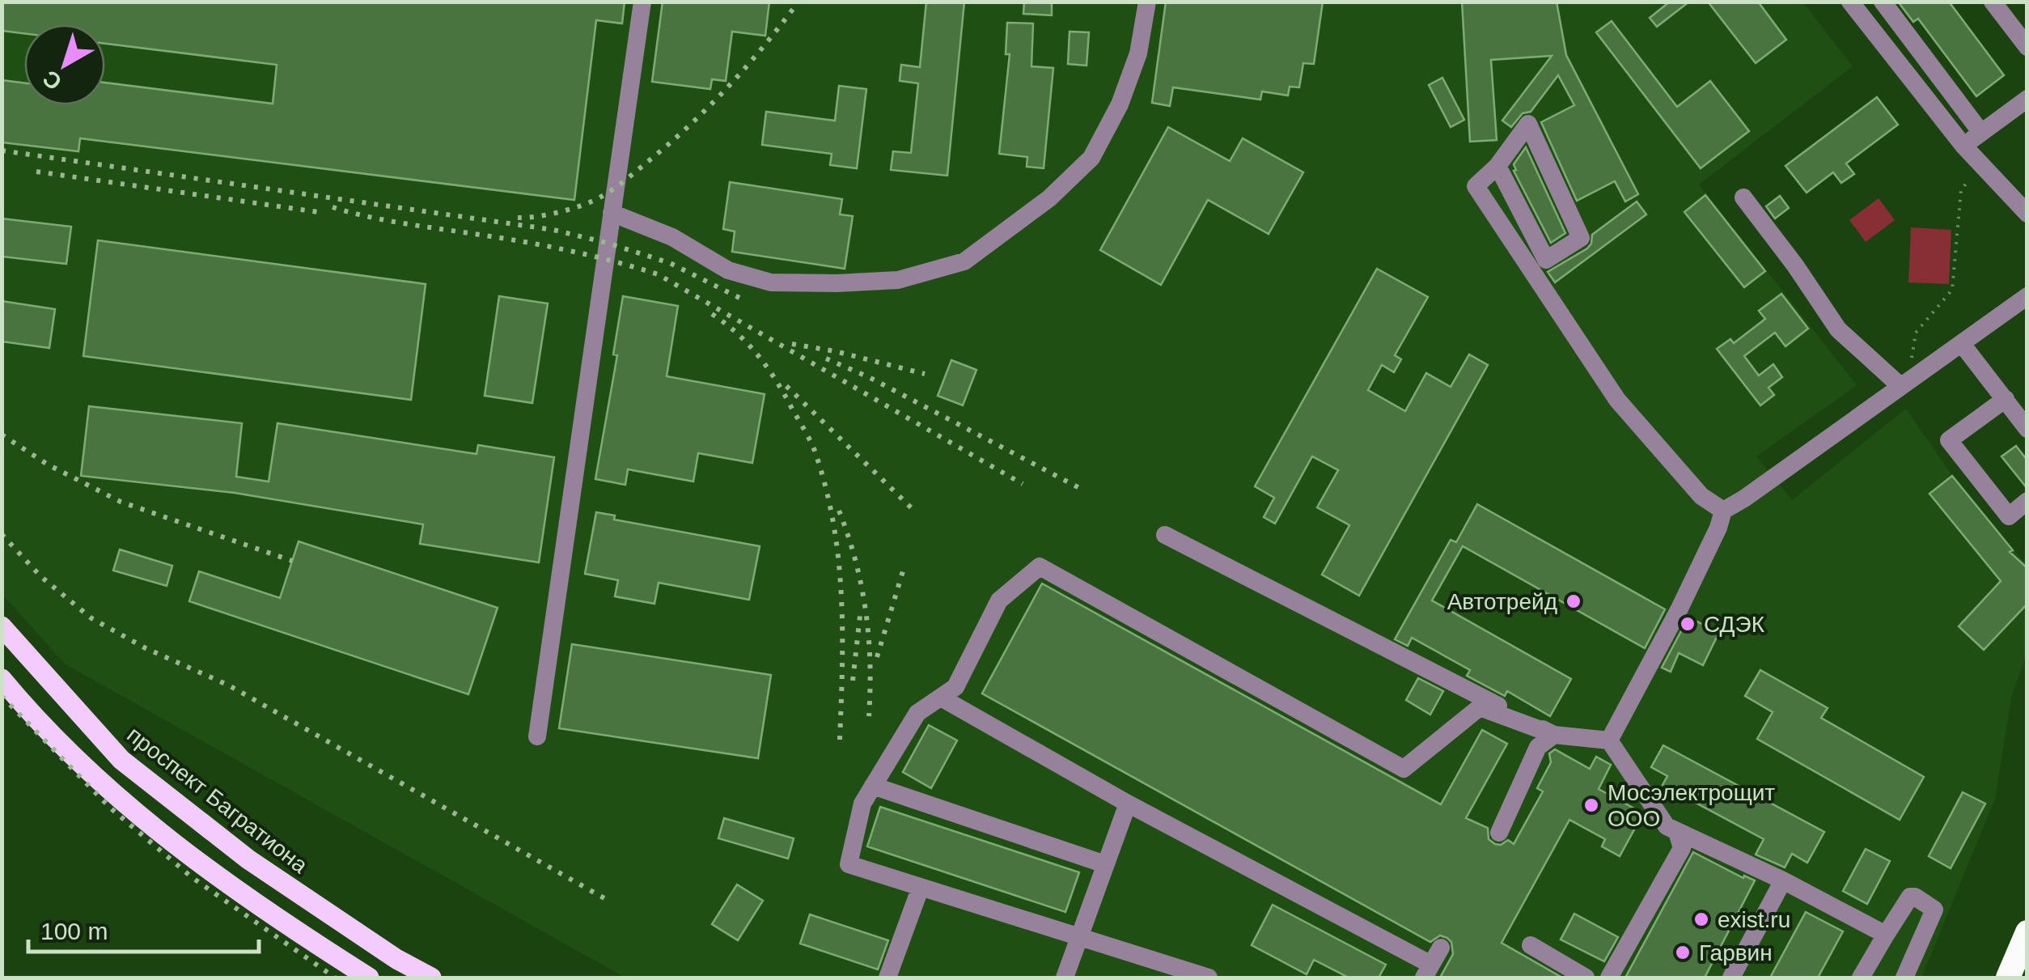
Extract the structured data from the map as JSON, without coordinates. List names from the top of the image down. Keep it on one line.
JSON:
{"streets":{"main road":["проспект Багратиона"]},"places":["Автотрейд","СДЭК","Мосэлектрощит ООО","exist.ru","Гарвин"],"scale_bar":"100 m","north":"bottom left"}
